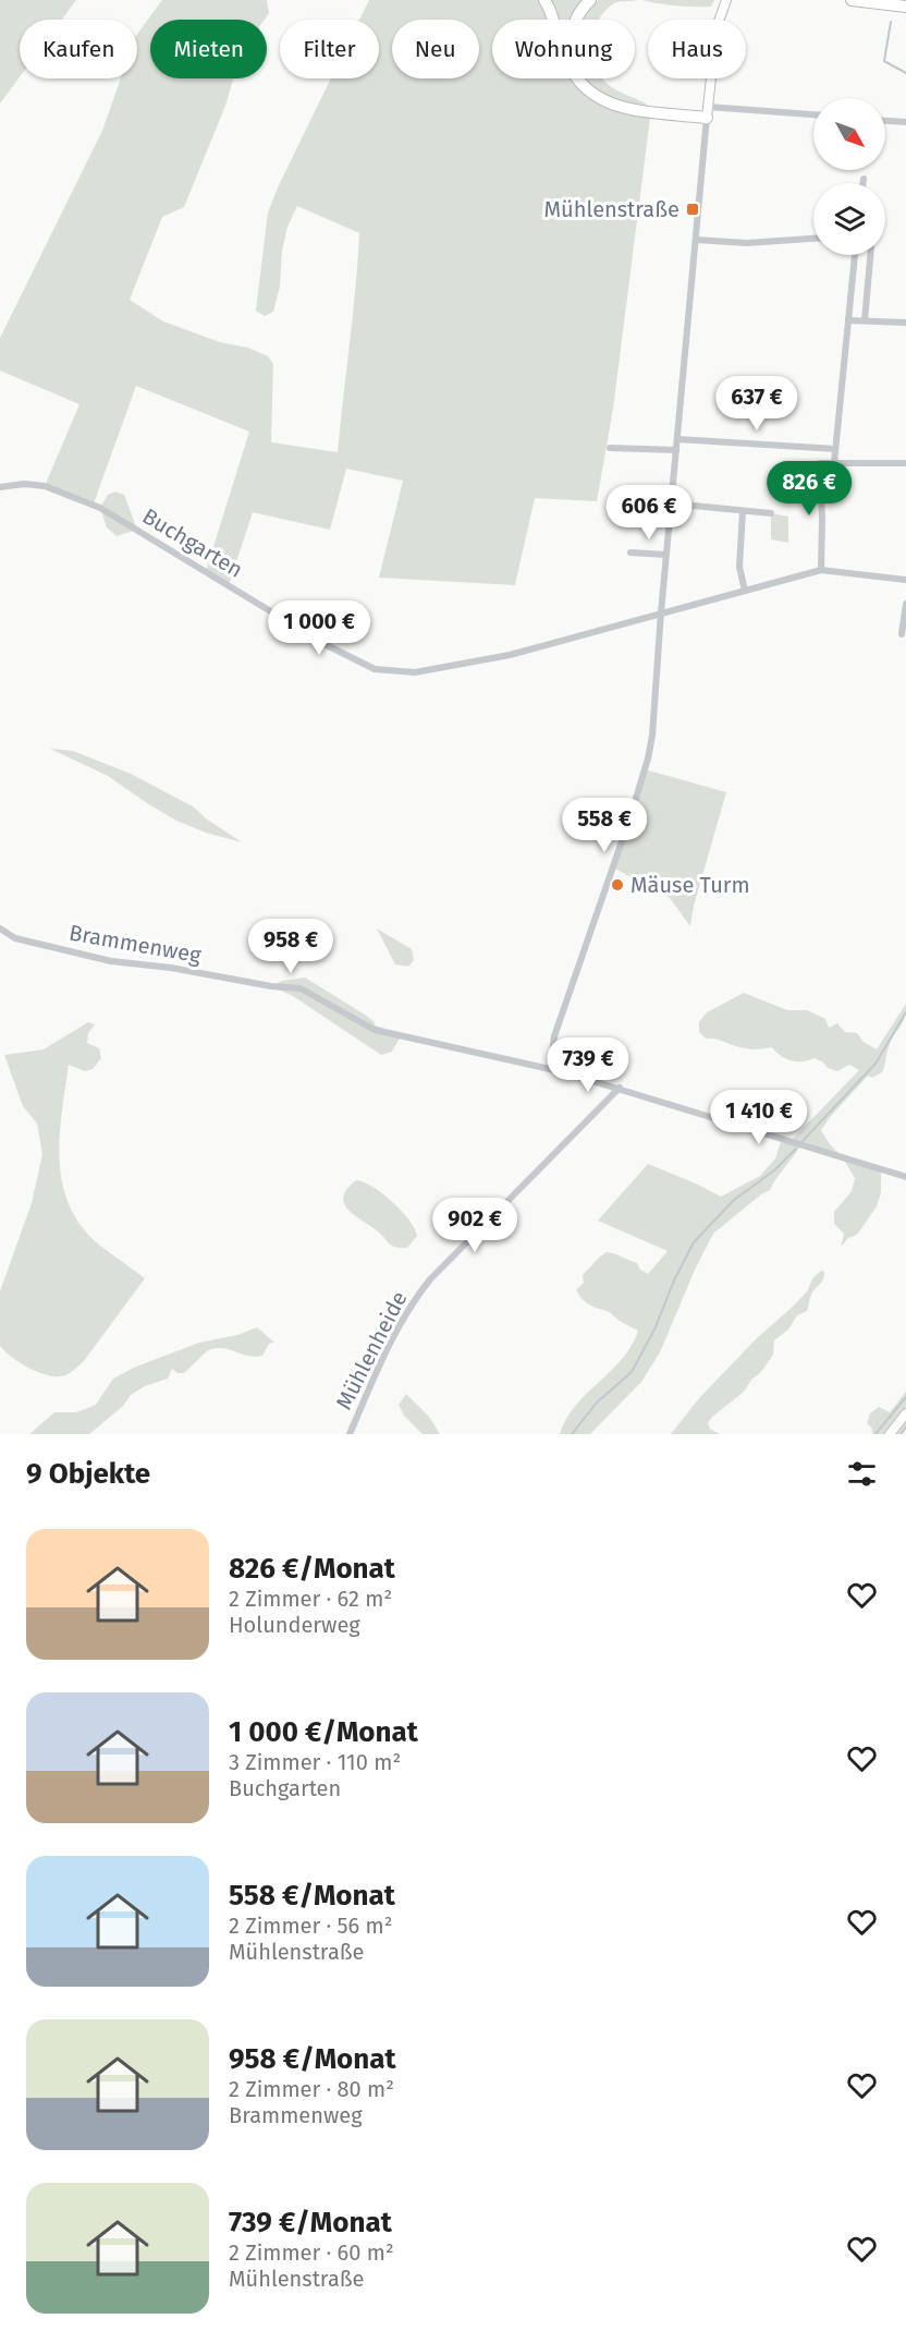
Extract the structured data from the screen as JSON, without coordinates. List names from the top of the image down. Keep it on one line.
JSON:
{"streets":{"street":["Buchgarten","Brammenweg","Mühlenheide"]},"places":{"transit":["Mühlenstraße"],"other":["Mäuse Turm"]},"north":"bottom right","page":{"chip":["Kaufen","Mieten","Filter","Neu","Wohnung","Haus"],"price":["637 €","826 €","606 €","1 000 €","558 €","958 €","739 €","1 410 €","902 €"],"heading":"9 Objekte","list":[{"name":"826 €/Monat","note":"2 Zimmer · 62 m² · Holunderweg"},{"name":"1 000 €/Monat","note":"3 Zimmer · 110 m² · Buchgarten"},{"name":"558 €/Monat","note":"2 Zimmer · 56 m² · Mühlenstraße"},{"name":"958 €/Monat","note":"2 Zimmer · 80 m² · Brammenweg"},{"name":"739 €/Monat","note":"2 Zimmer · 60 m² · Mühlenstraße"}]}}
